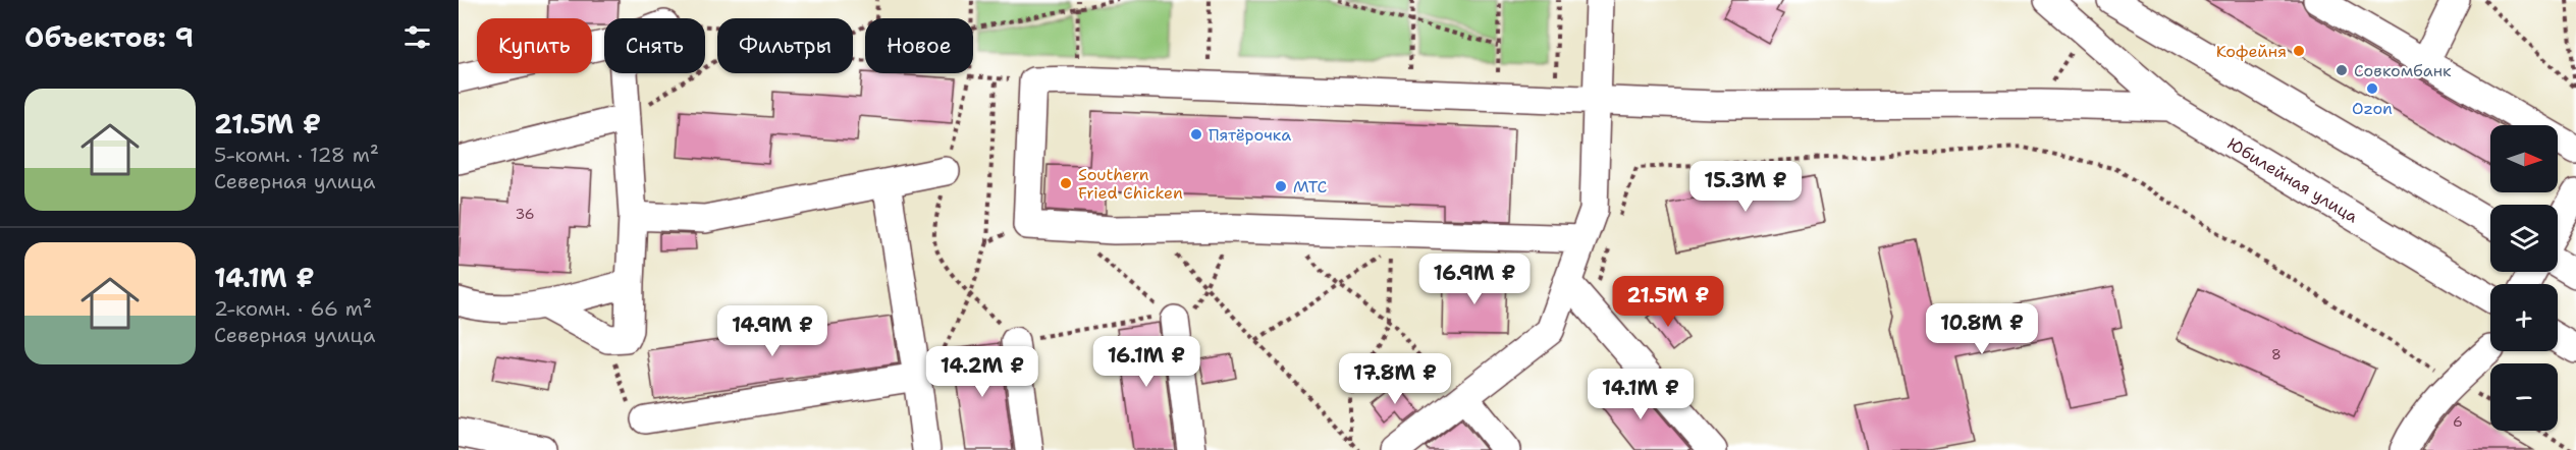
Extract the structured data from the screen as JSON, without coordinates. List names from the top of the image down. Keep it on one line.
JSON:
{"streets":{"street":["Юбилейная улица"]},"places":["Кофейня","Совкомбанк","Ozon","Пятёрочка","Southern Fried Chicken","МТС"],"house_numbers":["36","8","6"],"north":"right","page":{"heading":"Объектов: 9","chip":["Купить","Снять","Фильтры","Новое"],"list":[{"name":"21.5M ₽","note":"5-комн. · 128 m² · Северная улица"},{"name":"14.1M ₽","note":"2-комн. · 66 m² · Северная улица"}],"map_buttons":["+","−"],"price":["15.3M ₽","16.9M ₽","21.5M ₽","10.8M ₽","14.9M ₽","16.1M ₽","14.2M ₽","17.8M ₽","14.1M ₽"]}}
